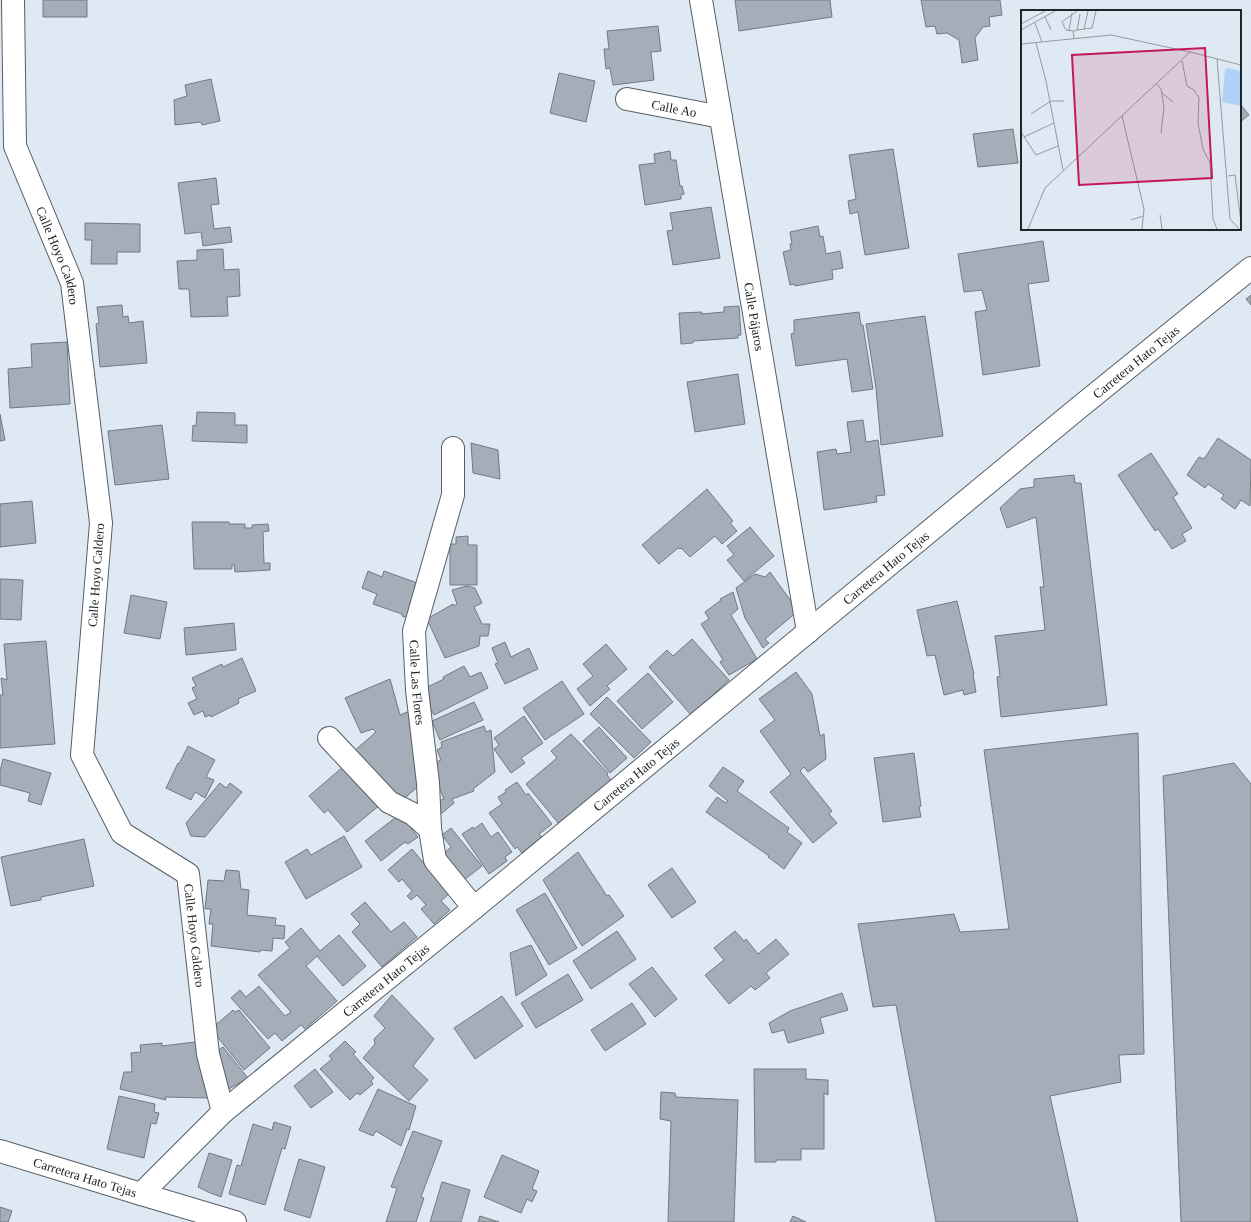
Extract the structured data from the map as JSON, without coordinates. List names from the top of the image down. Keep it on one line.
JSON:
{"streets":{"street":["Calle Ao","Calle Hoyo Caldero","Calle Pájaros","Carretera Hato Tejas","Calle Las Flores"]},"crossings":[["Calle Ao","Calle Pájaros"],["Calle Hoyo Caldero","Carretera Hato Tejas"],["Calle Pájaros","Carretera Hato Tejas"],["Carretera Hato Tejas","Calle Las Flores"]]}
